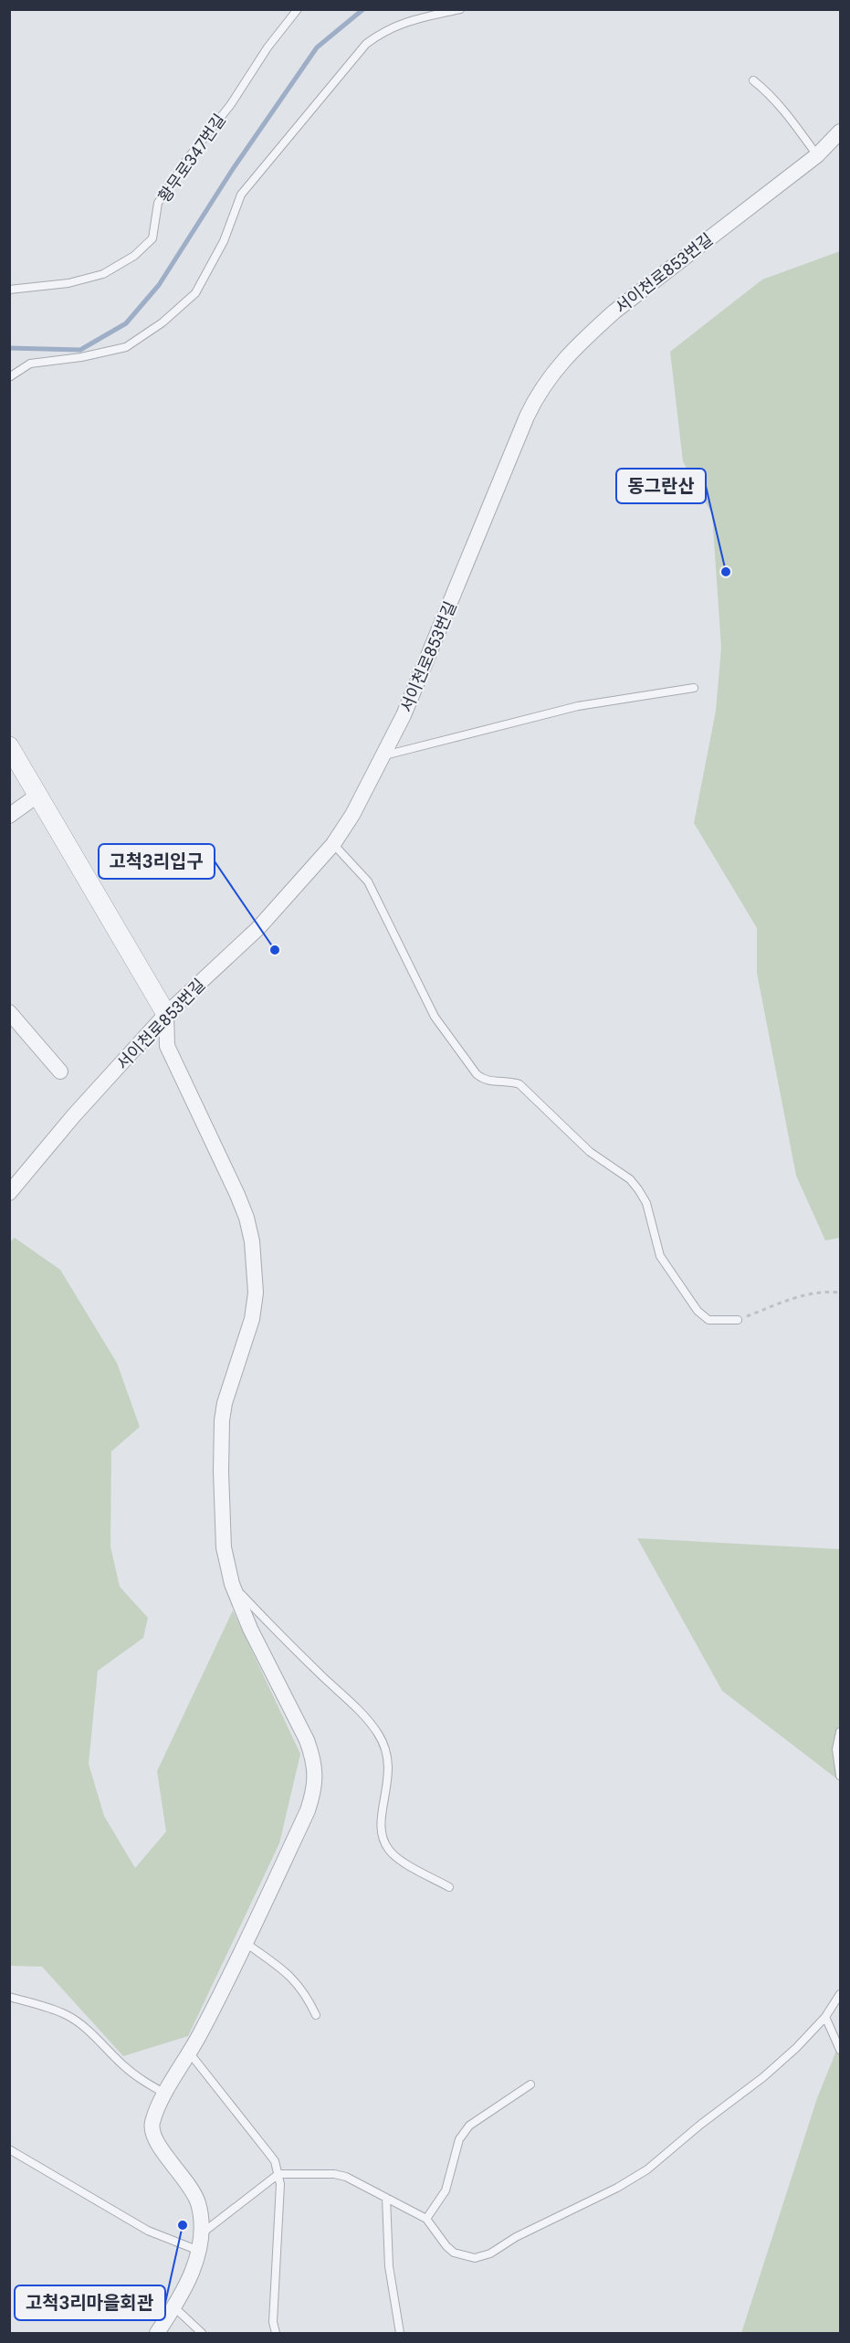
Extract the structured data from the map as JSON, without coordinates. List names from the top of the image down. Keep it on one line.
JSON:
{"streets":{"street":["서이천로853번길"],"lane":["황무로347번길"]},"places":["동그란산","고척3리입구","고척3리마을회관"]}
